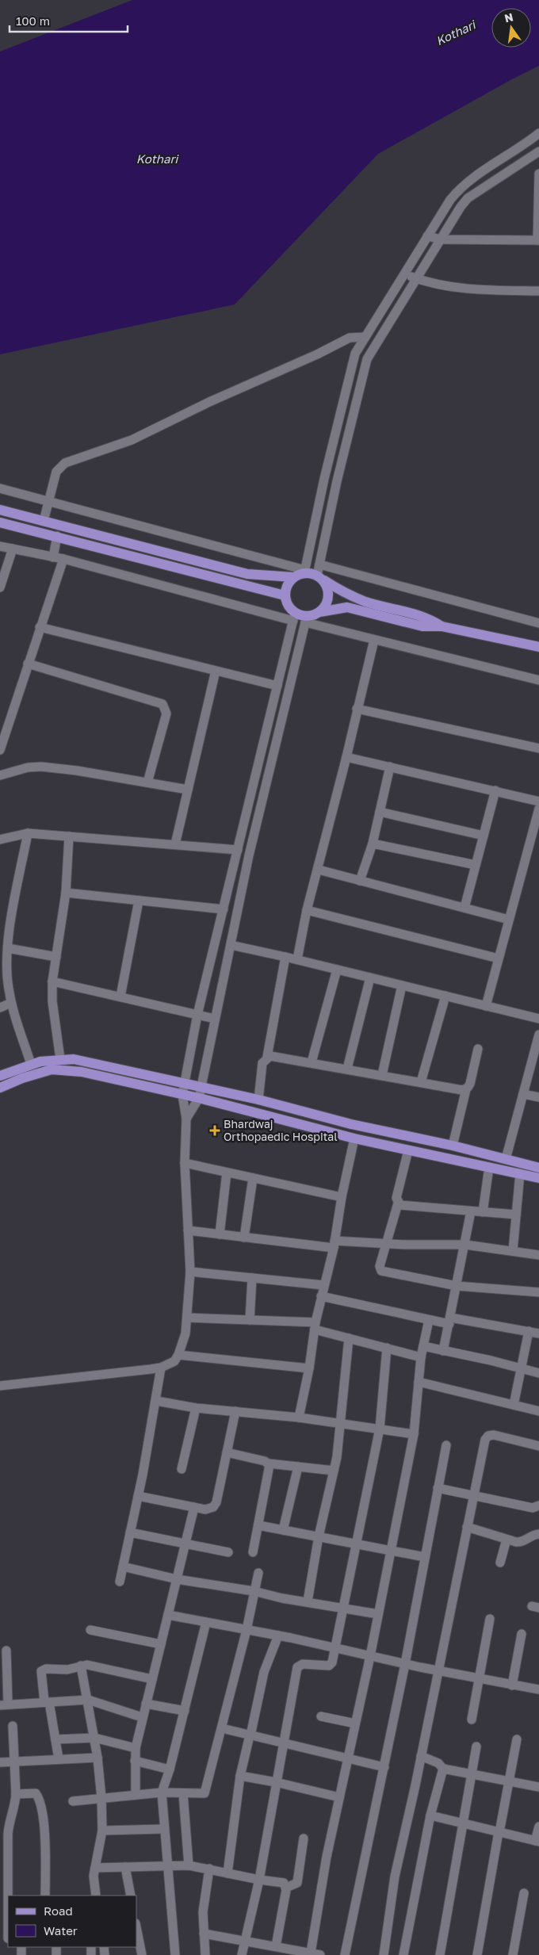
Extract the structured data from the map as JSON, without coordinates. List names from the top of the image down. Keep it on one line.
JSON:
{"water":["Kothari"],"places":{"health":["Bhardwaj Orthopaedic Hospital"]},"legend":["Road","Water"],"scale_bar":"100 m","north":"top"}
